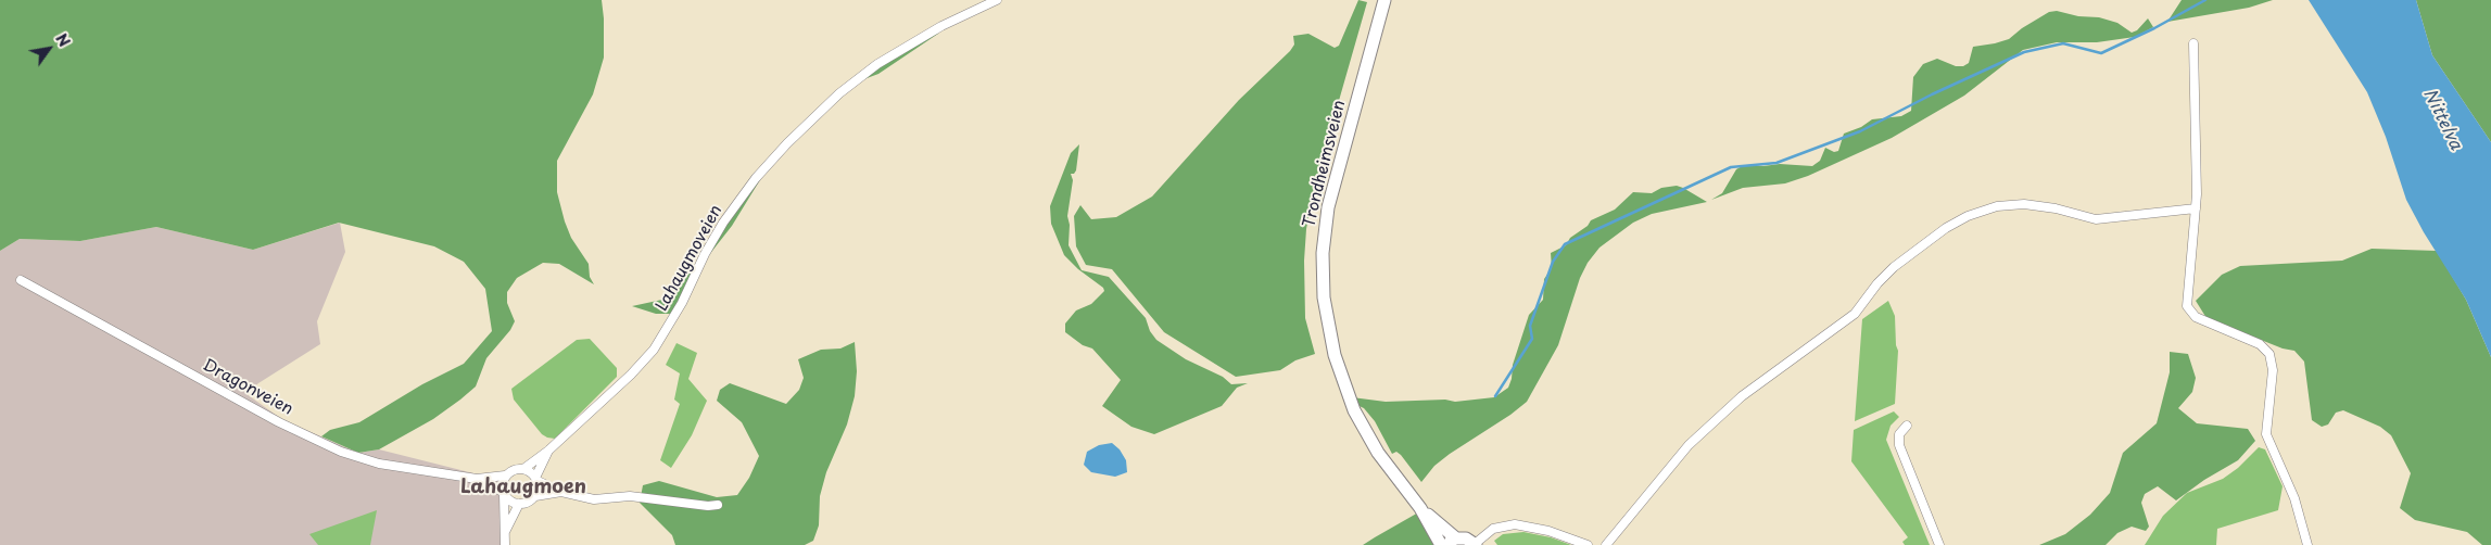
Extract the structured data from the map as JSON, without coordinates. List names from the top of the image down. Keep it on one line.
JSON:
{"streets":{"main road":["Trondheimsveien"],"street":["Lahaugmoveien","Dragonveien"]},"crossings":[["Lahaugmoveien","Dragonveien"]],"districts":["Lahaugmoen"],"water":["Nittelva"],"north":"top right"}
